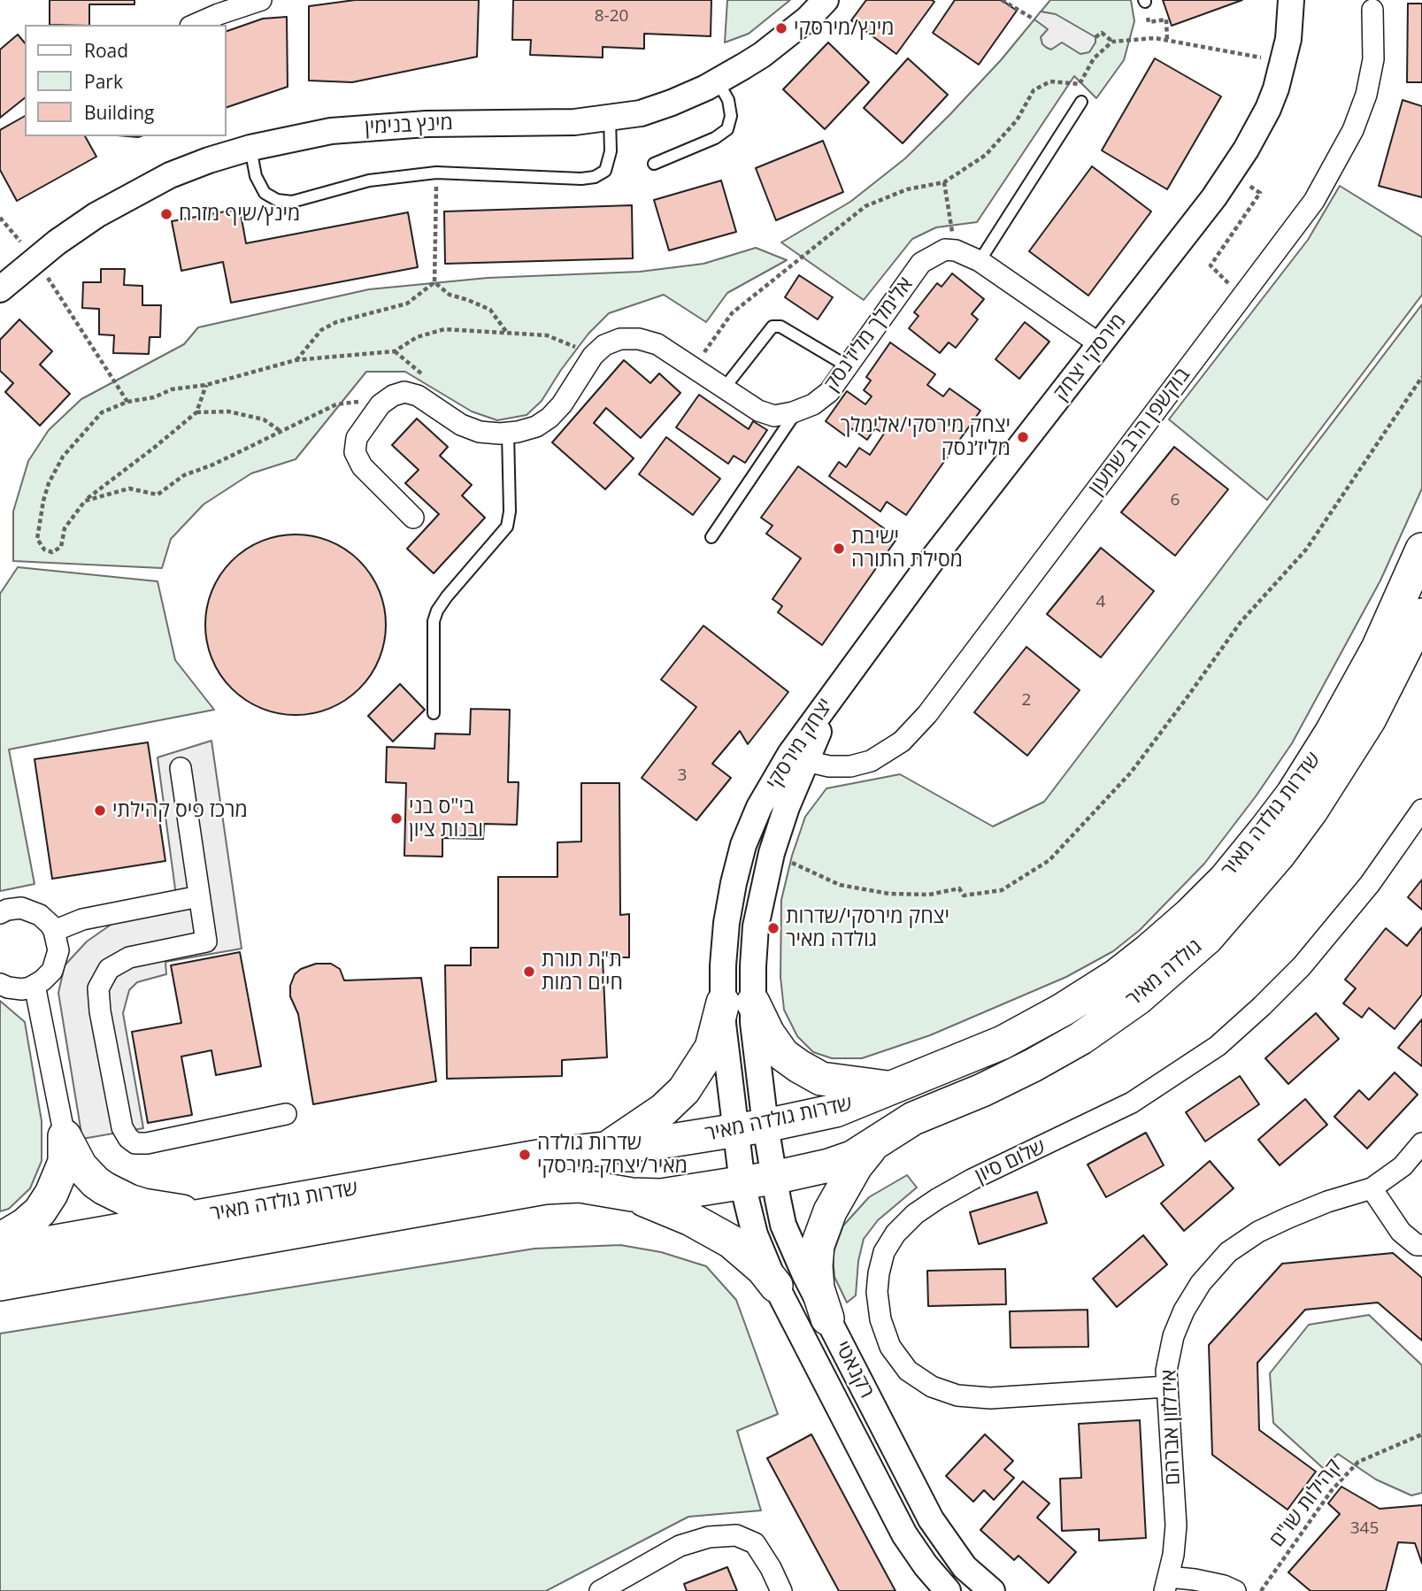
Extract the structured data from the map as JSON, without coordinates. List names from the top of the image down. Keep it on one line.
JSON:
{"streets":{"main road":["שדרות גולדה מאיר","גולדה מאיר"],"street":["מינץ בנימין","אלימלך מליז'נסק","מירסקי יצחק","בוקשפן הרב שמעון","יצחק מירסקי","שלום סיון","רקנאטי","אידלזון אברהם"],"path":["קהילות שו\"ם"]},"crossings":[["מירסקי יצחק","יצחק מירסקי"],["בוקשפן הרב שמעון","יצחק מירסקי"],["יצחק מירסקי","שדרות גולדה מאיר"],["יצחק מירסקי","רקנאטי"],["שדרות גולדה מאיר","גולדה מאיר"],["שדרות גולדה מאיר","רקנאטי"],["גולדה מאיר","רקנאטי"],["שלום סיון","אידלזון אברהם"]],"places":["מינץ/מירסקי","מינץ/שיף מזרח","יצחק מירסקי/אלימלך מליז׳נסק","ישיבת מסילת התורה","מרכז פיס קהילתי","בי\"ס בני ובנות ציון","יצחק מירסקי/שדרות גולדה מאיר","ת\"ת תורת חיים רמות","שדרות גולדה מאיר/יצחק מירסקי"],"house_numbers":["8-20","6","4","2","3","345"],"legend":["Road","Park","Building"]}
